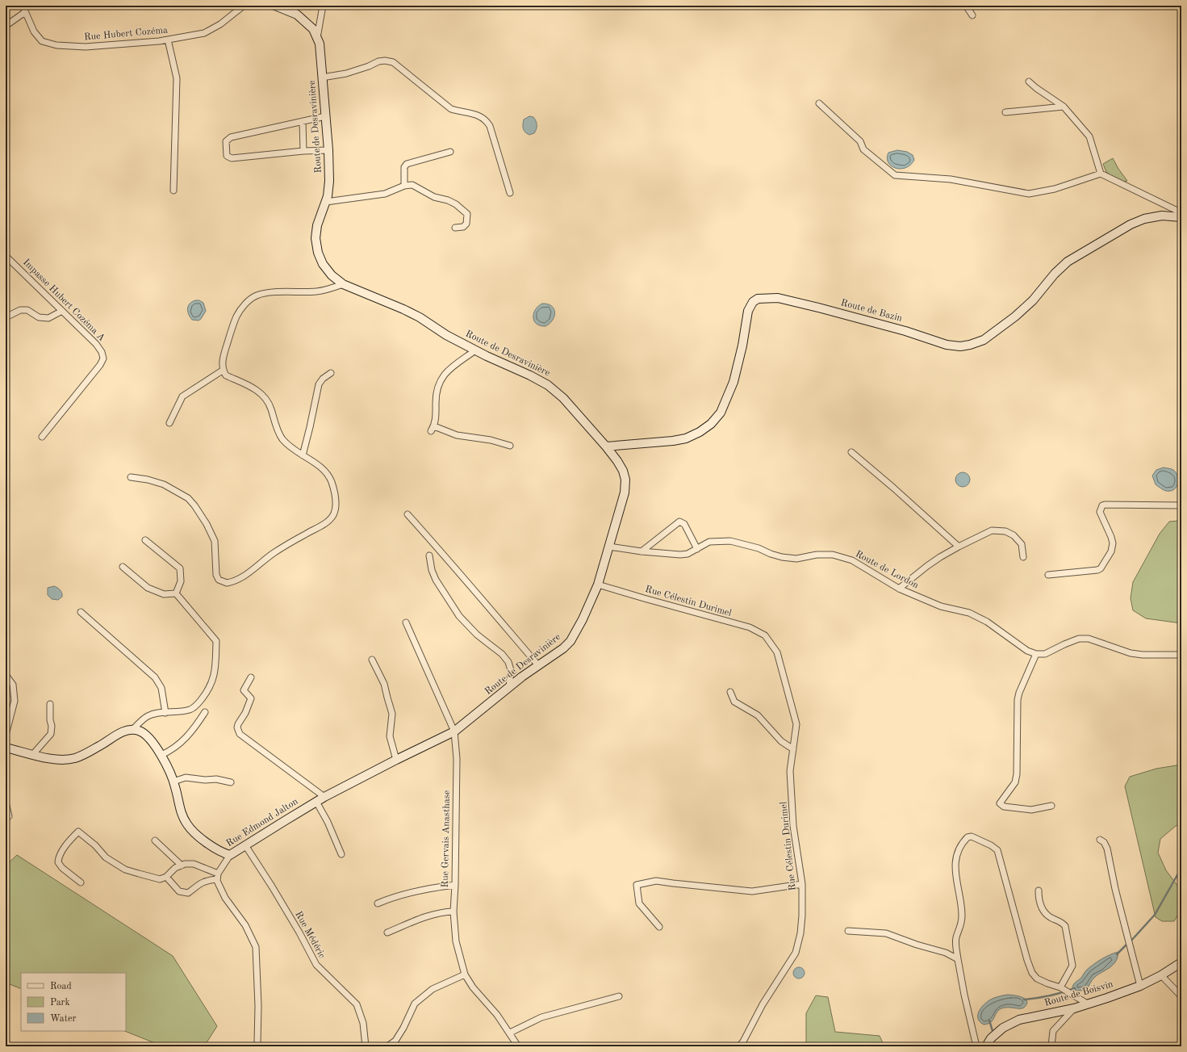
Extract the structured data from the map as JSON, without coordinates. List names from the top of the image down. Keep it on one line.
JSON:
{"streets":{"street":["Rue Hubert Cozéma","Route de Desravinière","Impasse Hubert Cozéma A","Route de Bazin","Route de Lordon","Rue Célestin Durimel","Rue Edmond Jalton","Rue Gervais Anasthase","Rue Médéric","Route de Boisvin"]},"crossings":[["Route de Desravinière","Route de Bazin"],["Route de Desravinière","Route de Lordon"],["Route de Desravinière","Rue Célestin Durimel"],["Route de Desravinière","Rue Edmond Jalton"],["Route de Desravinière","Rue Gervais Anasthase"],["Rue Edmond Jalton","Rue Gervais Anasthase"],["Rue Edmond Jalton","Rue Médéric"]],"legend":["Road","Park","Water"]}
